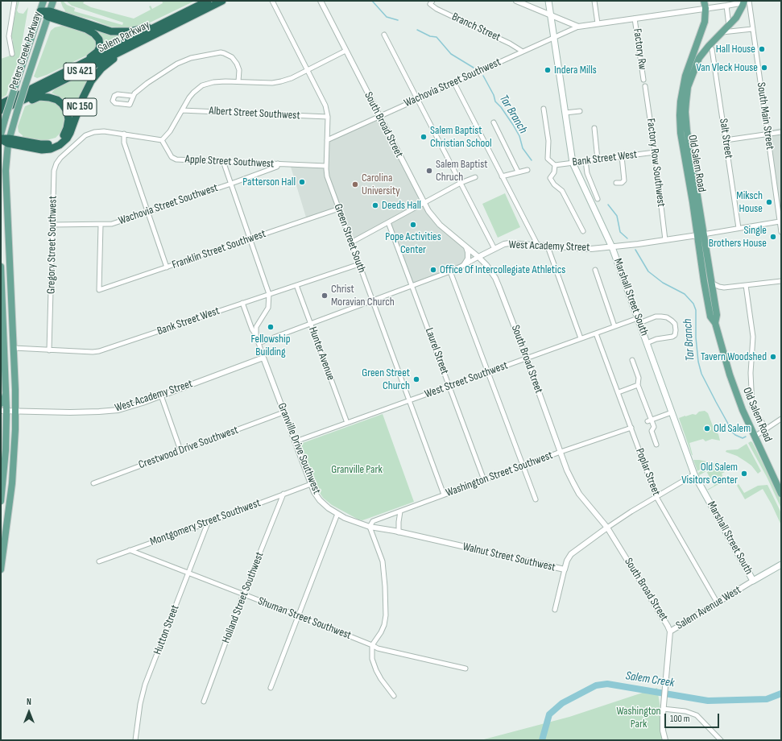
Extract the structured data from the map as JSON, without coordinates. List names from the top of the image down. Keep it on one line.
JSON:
{"streets":{"highway":["Salem Parkway","US 421","NC 150"],"main road":["Peters Creek Parkway","Old Salem Road","Marshall Street South","Salem Avenue West"],"street":["Branch Street","Factory Rw","Wachovia Street Southwest","Albert Street Southwest","South Main Street","South Broad Street","Salt Street","Bank Street West","Apple Street Southwest","Factory Row Southwest","Green Street South","Gregory Street Southwest","West Academy Street","Franklin Street Southwest","Laurel Street","Hunter Avenue","West Street Southwest","Crestwood Drive Southwest","Granville Drive Southwest","Poplar Street","Washington Street Southwest","Montgomery Street Southwest","Walnut Street Southwest","Holland Street Southwest","Shuman Street Southwest","Hutton Street"]},"crossings":[["Branch Street","Wachovia Street Southwest"],["Salem Parkway","NC 150"],["Peters Creek Parkway","NC 150"],["Peters Creek Parkway","Bank Street West"],["Peters Creek Parkway","West Academy Street"],["Wachovia Street Southwest","South Broad Street"],["Wachovia Street Southwest","Apple Street Southwest"],["Wachovia Street Southwest","Green Street South"],["Wachovia Street Southwest","Gregory Street Southwest"],["Wachovia Street Southwest","Franklin Street Southwest"],["Wachovia Street Southwest","Marshall Street South"],["Albert Street Southwest","Green Street South"],["South Main Street","West Academy Street"],["South Broad Street","West Academy Street"],["South Broad Street","West Street Southwest"],["South Broad Street","Washington Street Southwest"],["South Broad Street","Walnut Street Southwest"],["South Broad Street","Salem Avenue West"],["Salt Street","West Academy Street"],["Bank Street West","Factory Row Southwest"],["Bank Street West","Green Street South"],["Bank Street West","Gregory Street Southwest"],["Bank Street West","Marshall Street South"],["Bank Street West","Hunter Avenue"],["Bank Street West","Granville Drive Southwest"],["Apple Street Southwest","Green Street South"],["Factory Row Southwest","West Academy Street"],["Old Salem Road","West Academy Street"],["Green Street South","West Academy Street"],["Green Street South","Franklin Street Southwest"],["Green Street South","West Street Southwest"],["Green Street South","Washington Street Southwest"],["West Academy Street","Marshall Street South"],["West Academy Street","Laurel Street"],["West Academy Street","Hunter Avenue"],["West Academy Street","Granville Drive Southwest"],["Marshall Street South","West Street Southwest"],["Marshall Street South","Walnut Street Southwest"],["Marshall Street South","Salem Avenue West"],["Laurel Street","West Street Southwest"],["Laurel Street","Washington Street Southwest"],["Hunter Avenue","West Street Southwest"],["West Street Southwest","Granville Drive Southwest"],["West Street Southwest","Poplar Street"],["Crestwood Drive Southwest","Granville Drive Southwest"],["Granville Drive Southwest","Washington Street Southwest"],["Granville Drive Southwest","Montgomery Street Southwest"],["Granville Drive Southwest","Walnut Street Southwest"],["Poplar Street","Washington Street Southwest"],["Poplar Street","Walnut Street Southwest"],["Poplar Street","Salem Avenue West"],["Washington Street Southwest","Walnut Street Southwest"],["Montgomery Street Southwest","Holland Street Southwest"],["Montgomery Street Southwest","Shuman Street Southwest"],["Montgomery Street Southwest","Hutton Street"],["Holland Street Southwest","Shuman Street Southwest"],["Shuman Street Southwest","Hutton Street"]],"water":["Tar Branch","Salem Creek"],"parks":["Granville Park","Washington Park"],"places":["Hall House","Van Vleck House","Indera Mills","Salem Baptist Christian School","Salem Baptist Chruch","Patterson Hall","Carolina University","Miksch House","Deeds Hall","Pope Activities Center","Single Brothers House","Office Of Intercollegiate Athletics","Christ Moravian Church","Fellowship Building","Tavern Woodshed","Green Street Church","Old Salem","Old Salem Visitors Center"],"scale_bar":"100 m","north":"top"}
